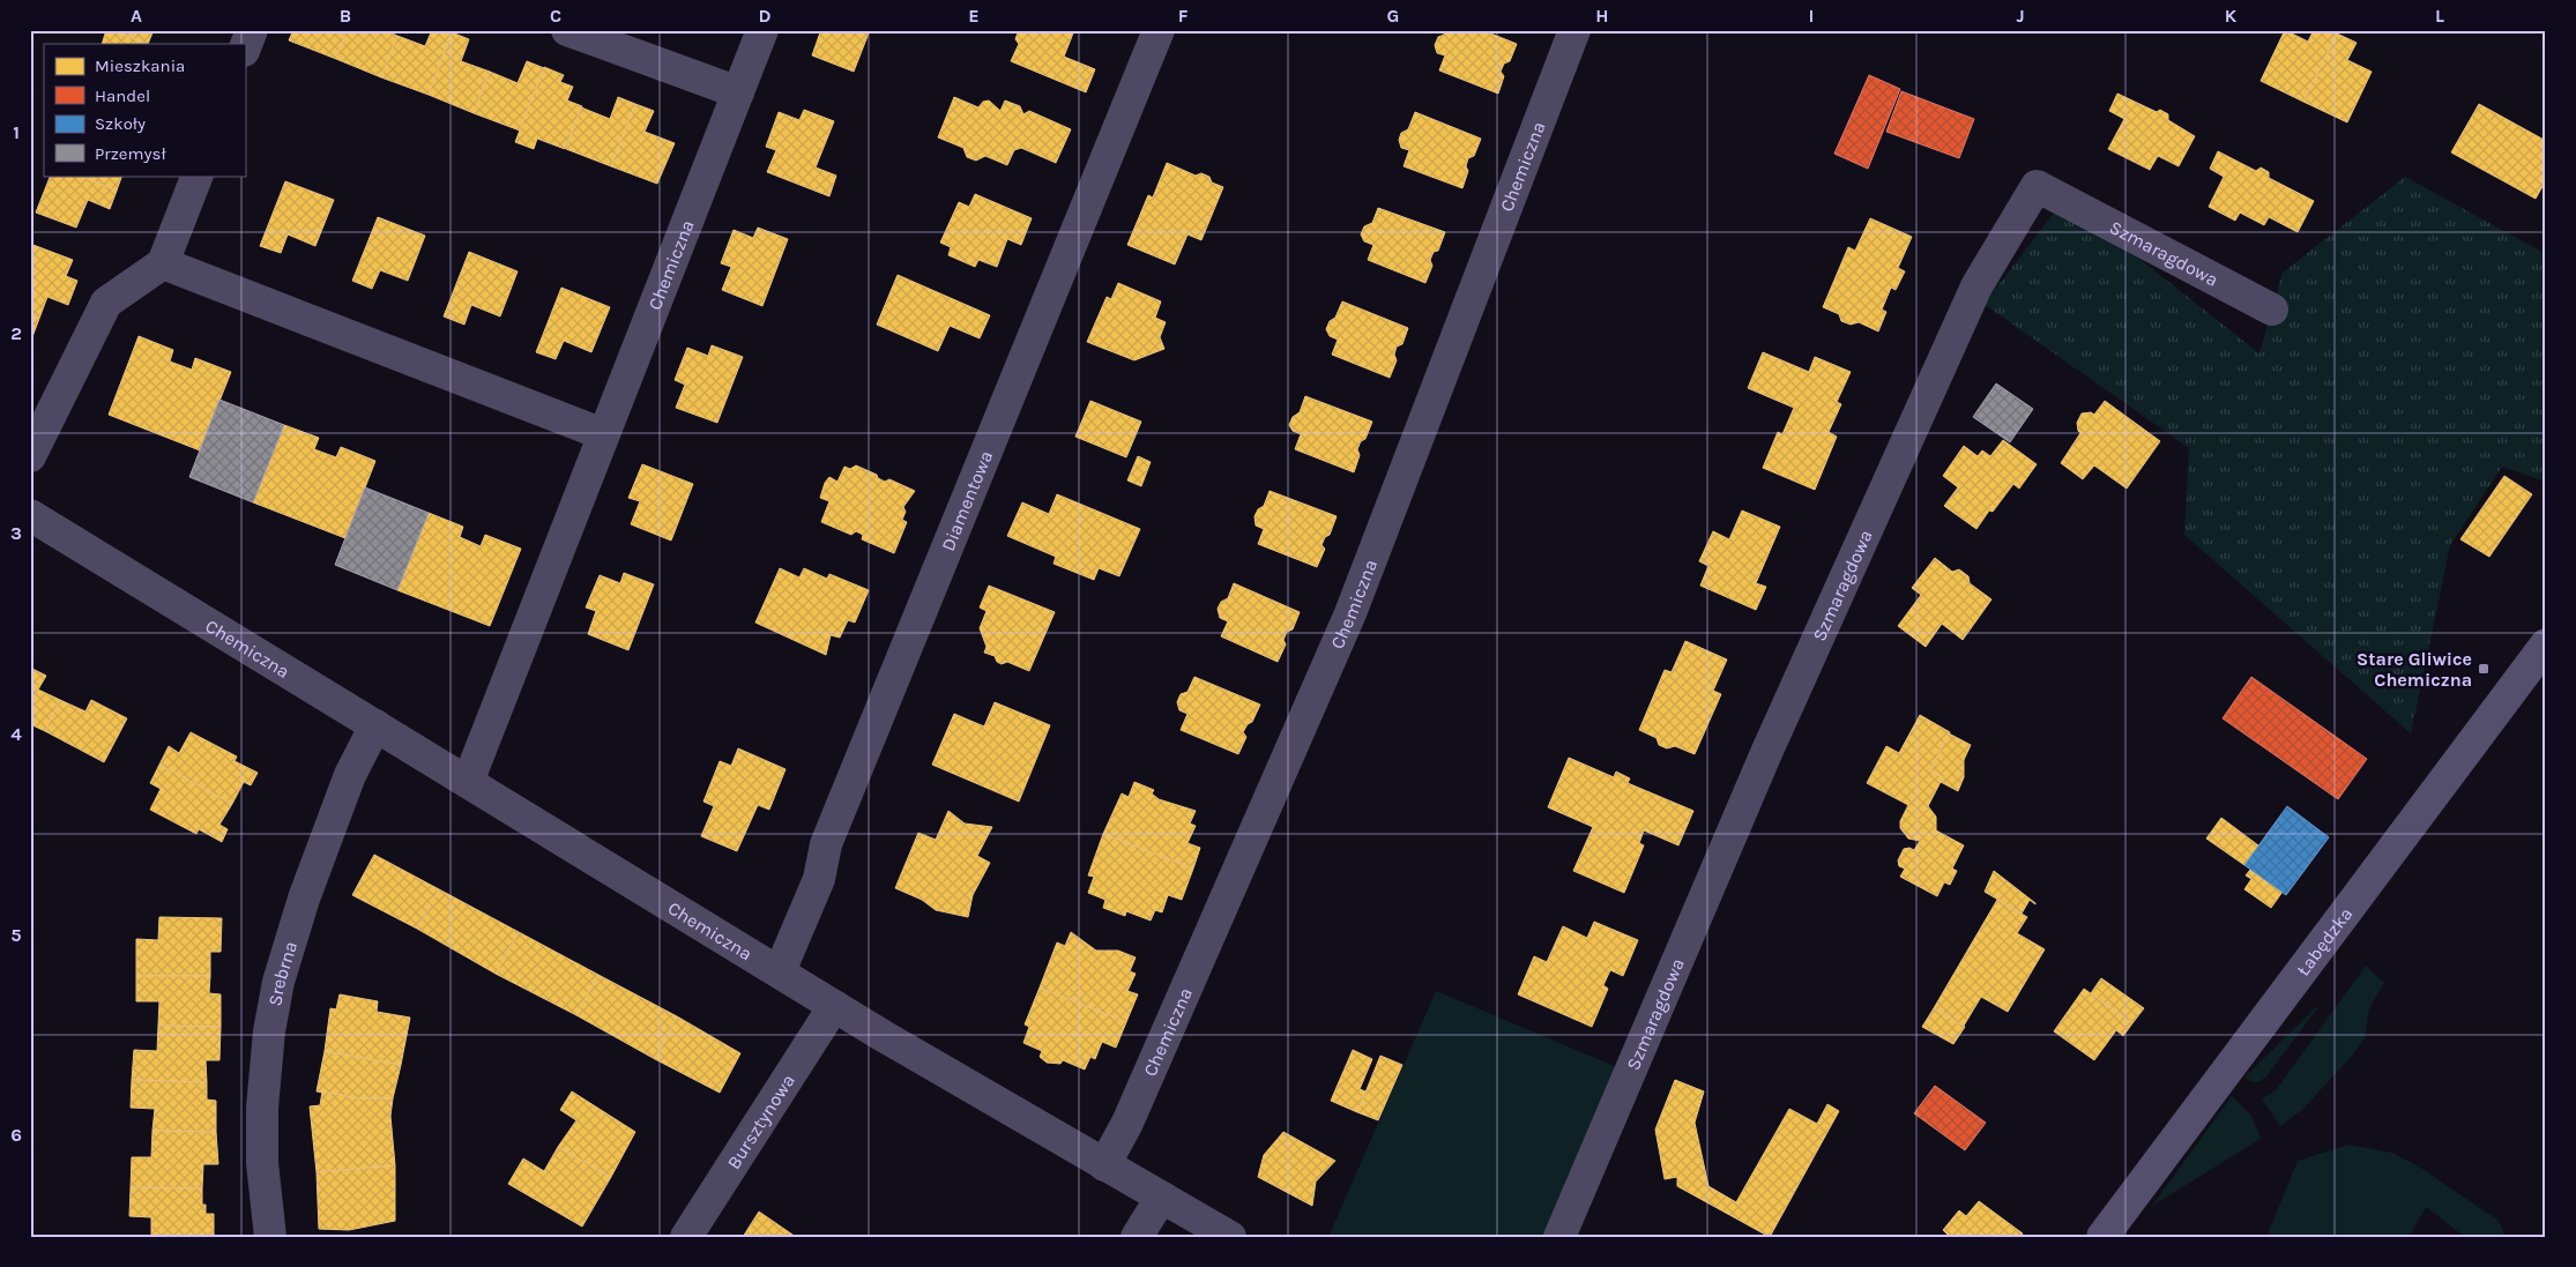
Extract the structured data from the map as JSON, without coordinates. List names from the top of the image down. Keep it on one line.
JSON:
{"streets":{"street":["Chemiczna","Szmaragdowa","Diamentowa","Łabędzka","Srebrna","Bursztynowa"]},"crossings":[["Chemiczna","Diamentowa"],["Chemiczna","Srebrna"],["Chemiczna","Bursztynowa"]],"places":{"transit":["Stare Gliwice Chemiczna"]},"legend":["Mieszkania","Handel","Szkoły","Przemysł"],"grid":{"columns":["A","B","C","D","E","F","G","H","I","J","K","L"],"rows":["1","2","3","4","5","6"]}}
